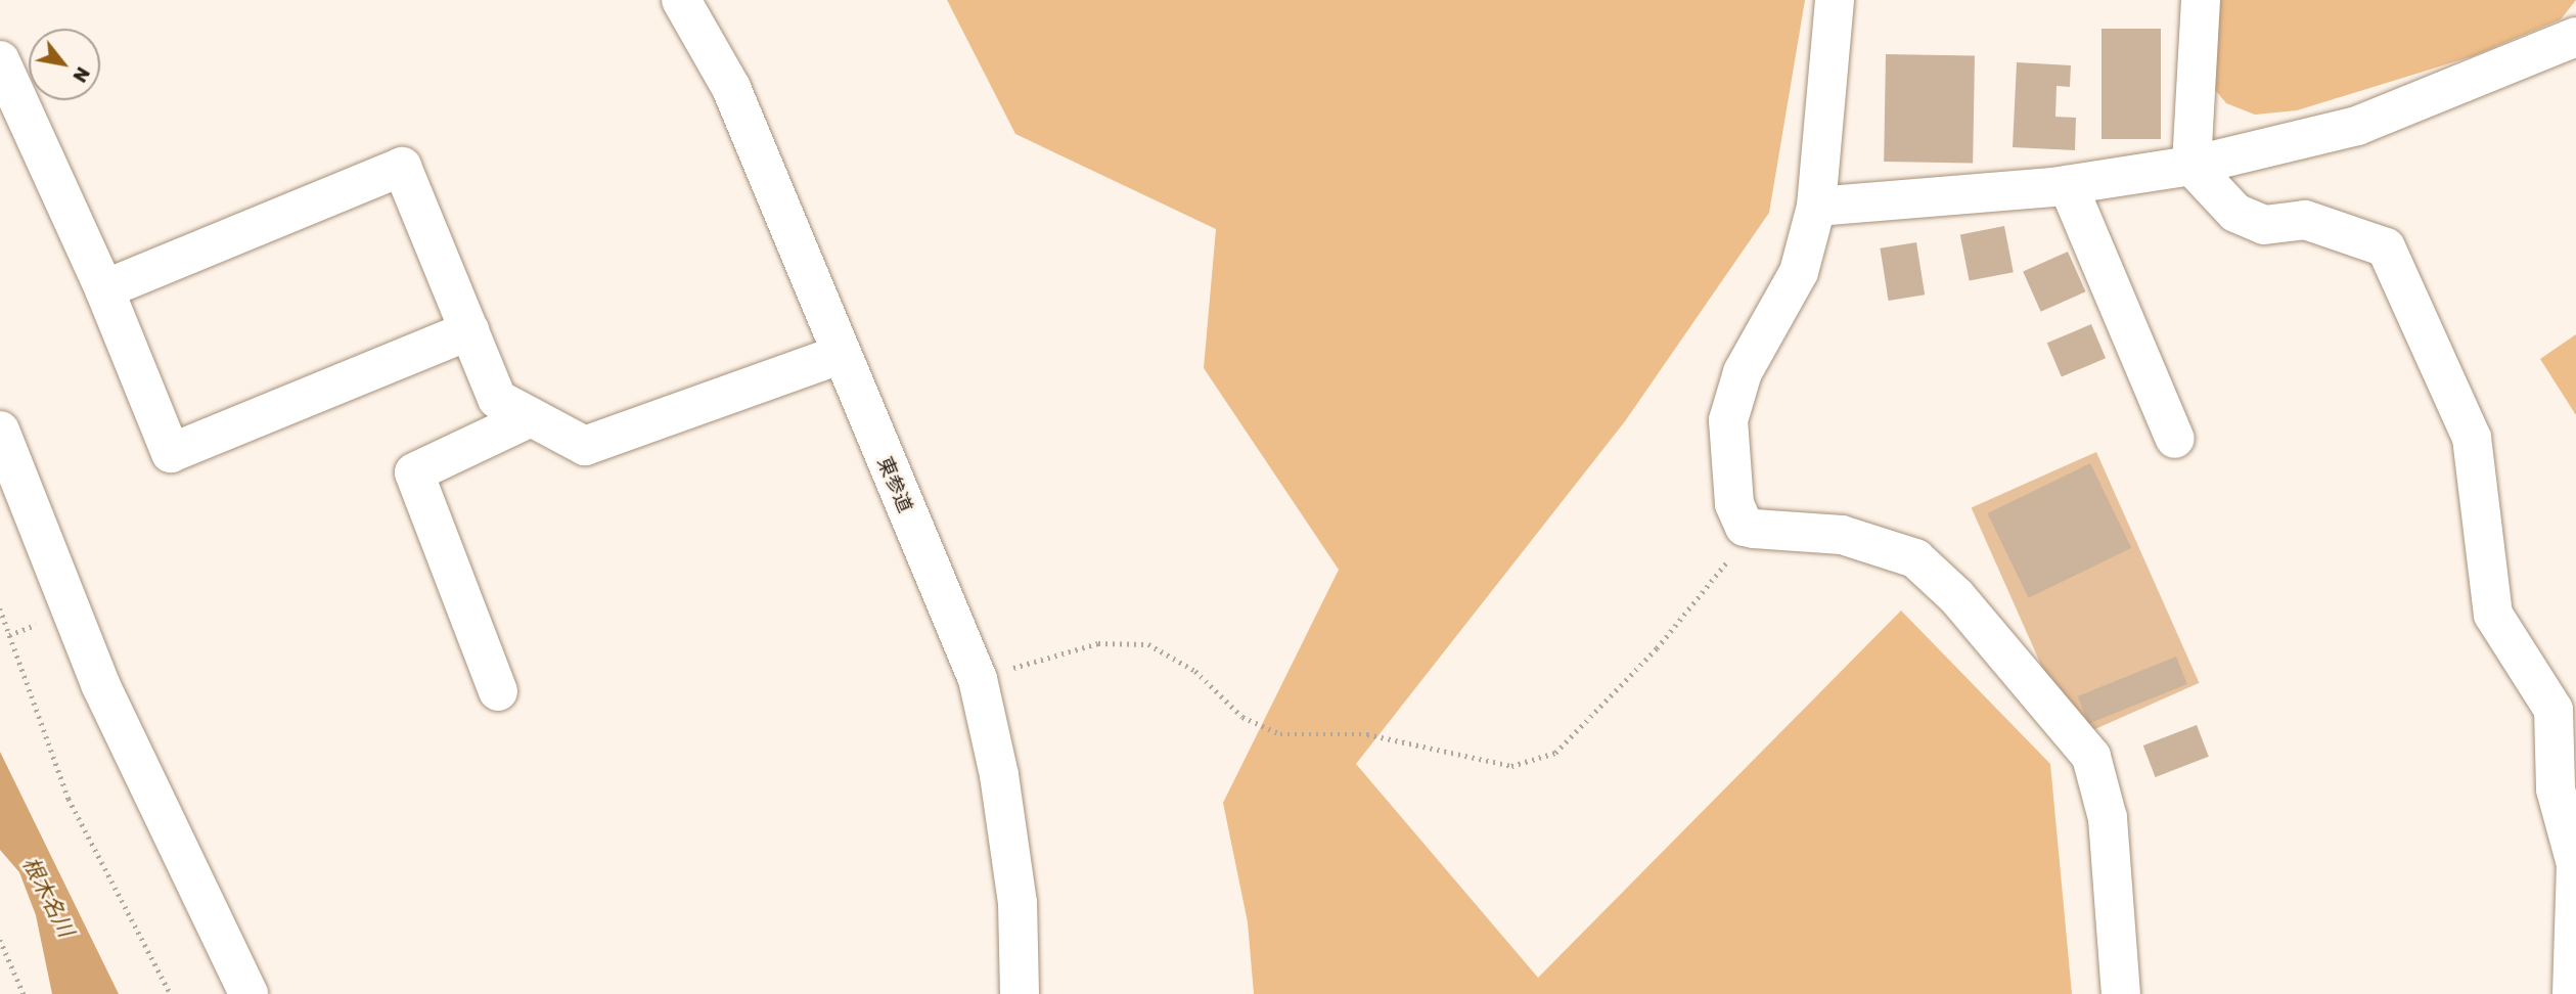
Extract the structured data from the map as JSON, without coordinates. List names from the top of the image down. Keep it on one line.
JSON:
{"streets":{"street":["東参道"]},"water":["根木名川"],"north":"bottom right"}
